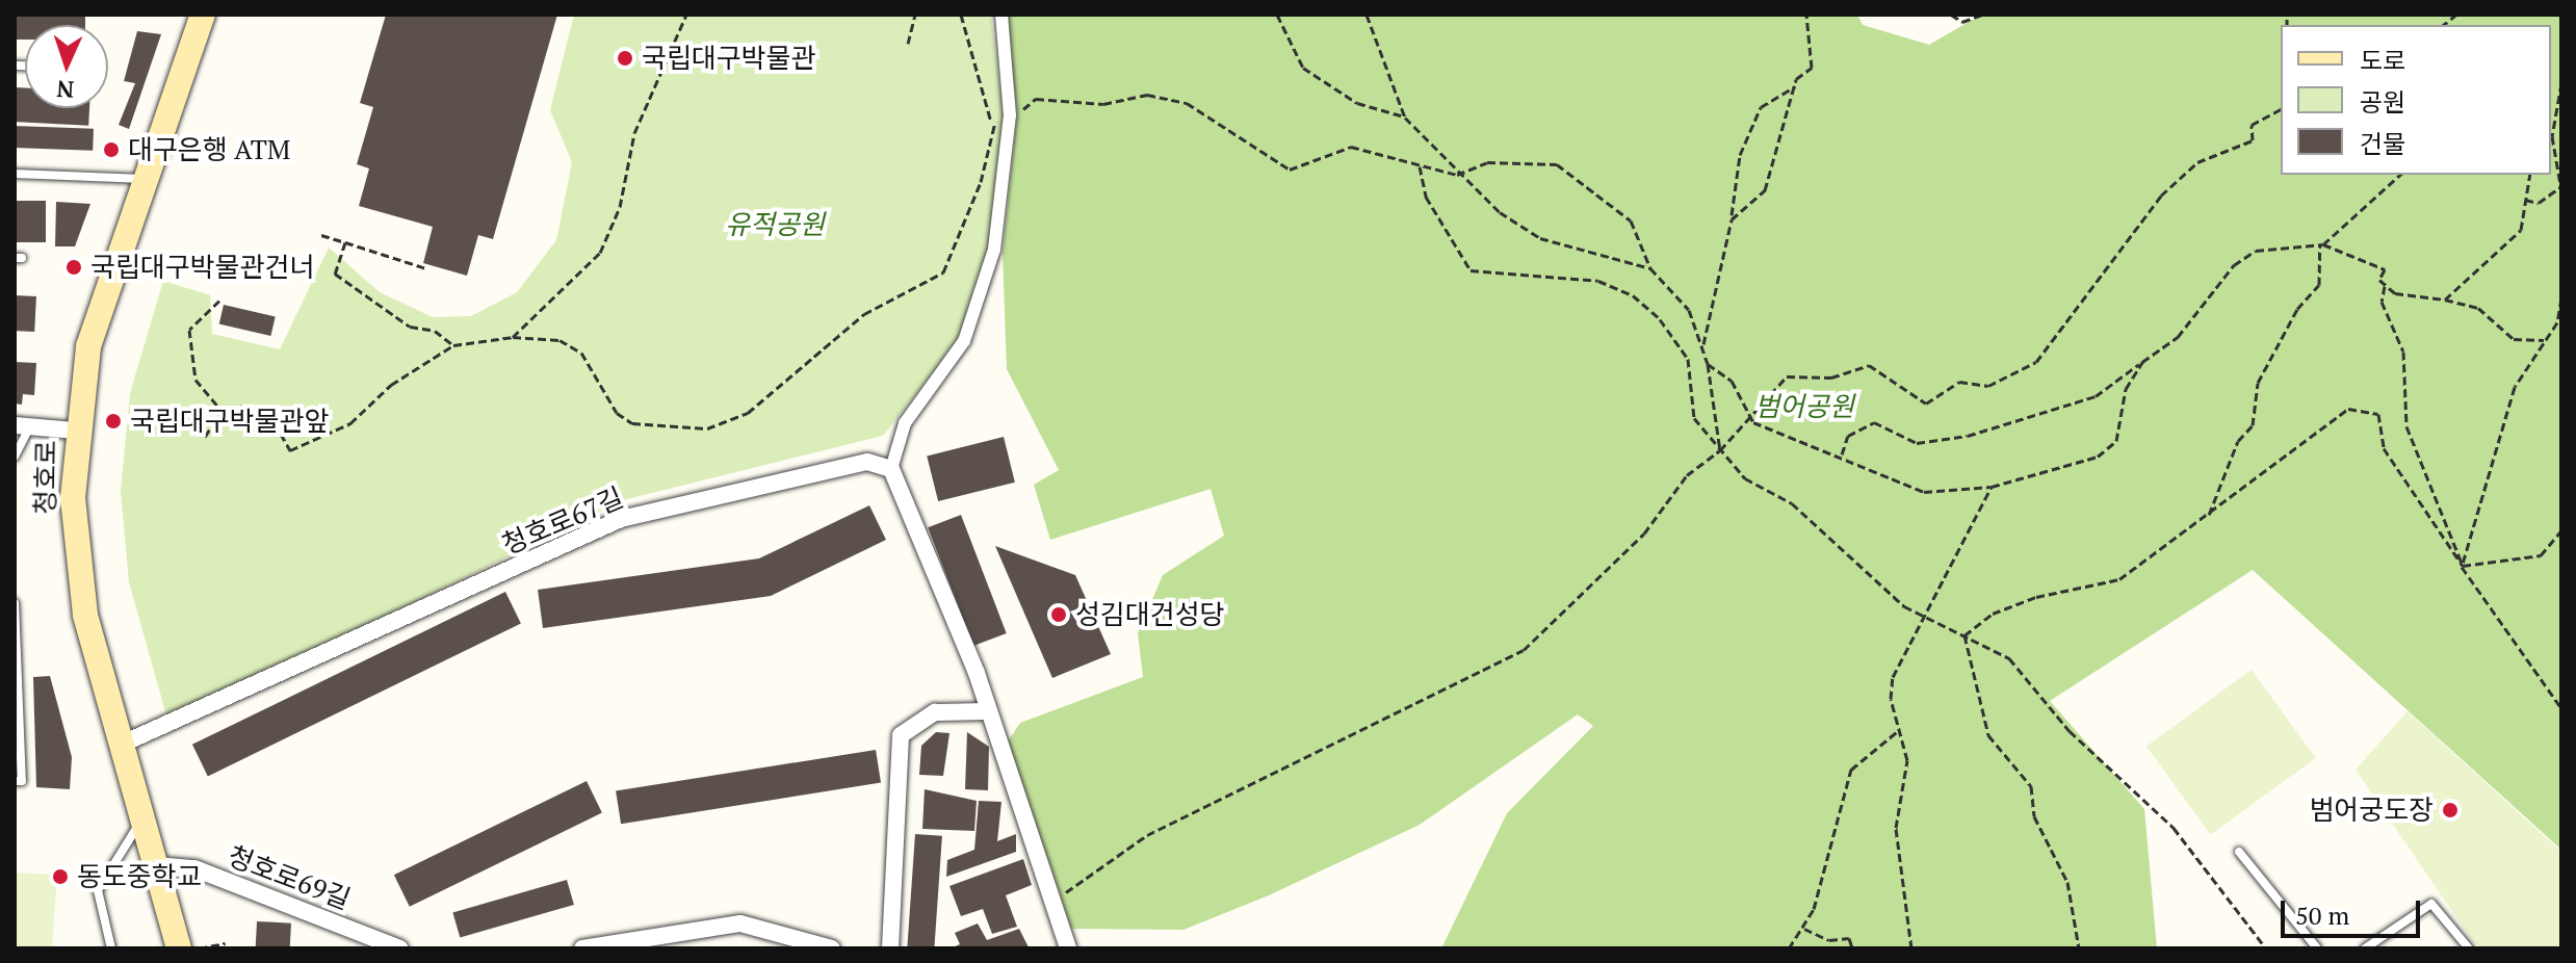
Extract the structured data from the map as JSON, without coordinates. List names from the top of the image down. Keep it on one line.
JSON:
{"streets":{"main road":["청호로"],"street":["청호로67길","청호로69길"]},"crossings":[["청호로","청호로67길"],["청호로","청호로69길"]],"parks":["유적공원","범어공원"],"places":["국립대구박물관","대구은행 ATM","국립대구박물관건너","국립대구박물관앞","성김대건성당","범어궁도장","동도중학교"],"legend":["도로","공원","건물"],"scale_bar":"50 m","north":"bottom"}
